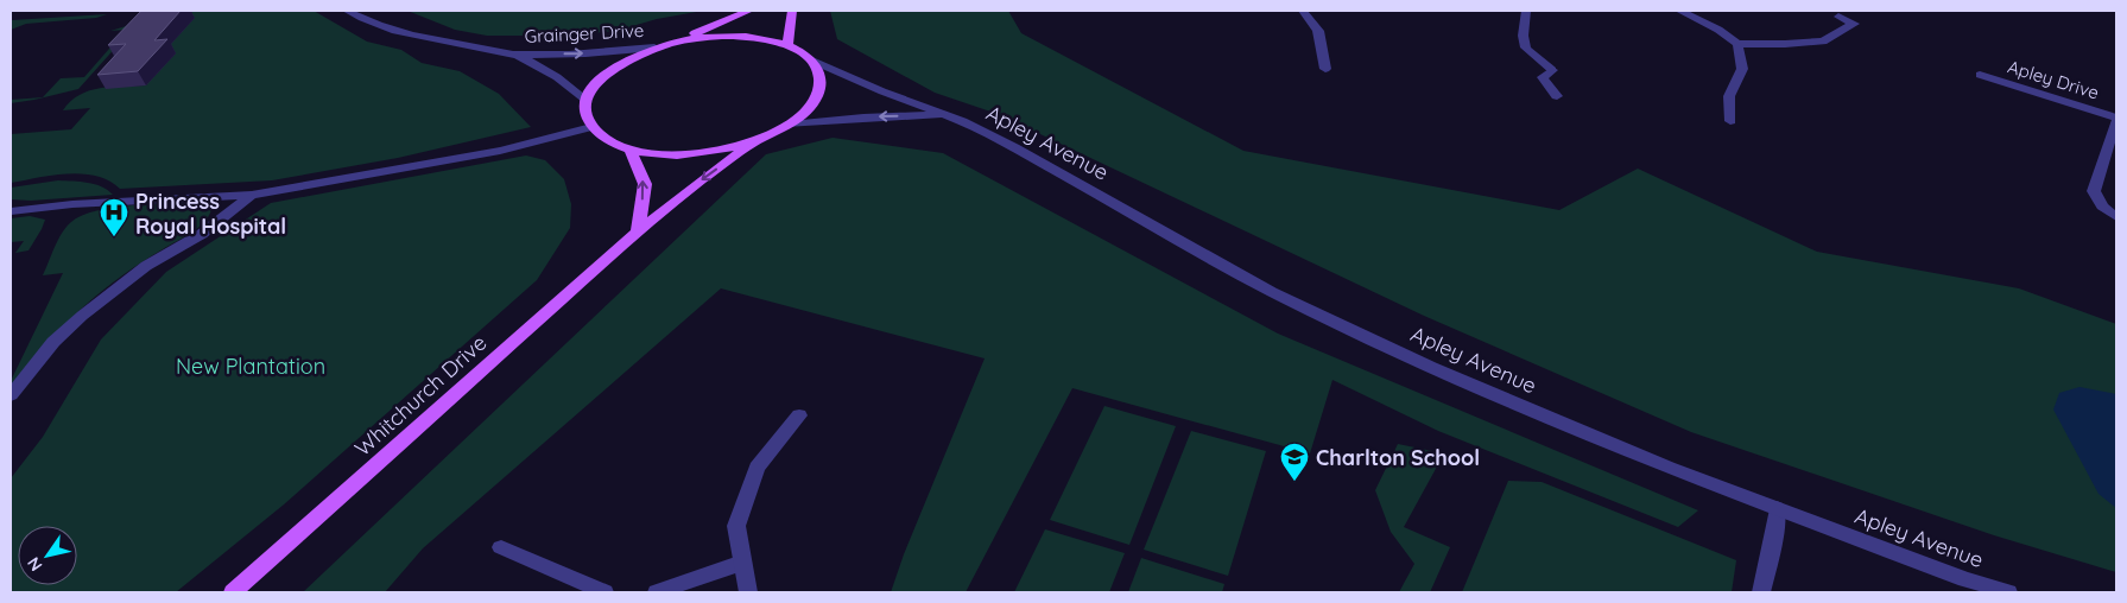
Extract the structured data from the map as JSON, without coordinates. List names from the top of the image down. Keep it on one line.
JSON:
{"streets":{"main road":["Whitchurch Drive"],"street":["Grainger Drive","Apley Drive","Apley Avenue"]},"crossings":[["Apley Avenue","Whitchurch Drive"]],"parks":["New Plantation"],"places":{"hospital":["Princess Royal Hospital"],"school or university":["Charlton School"]},"north":"bottom left"}
